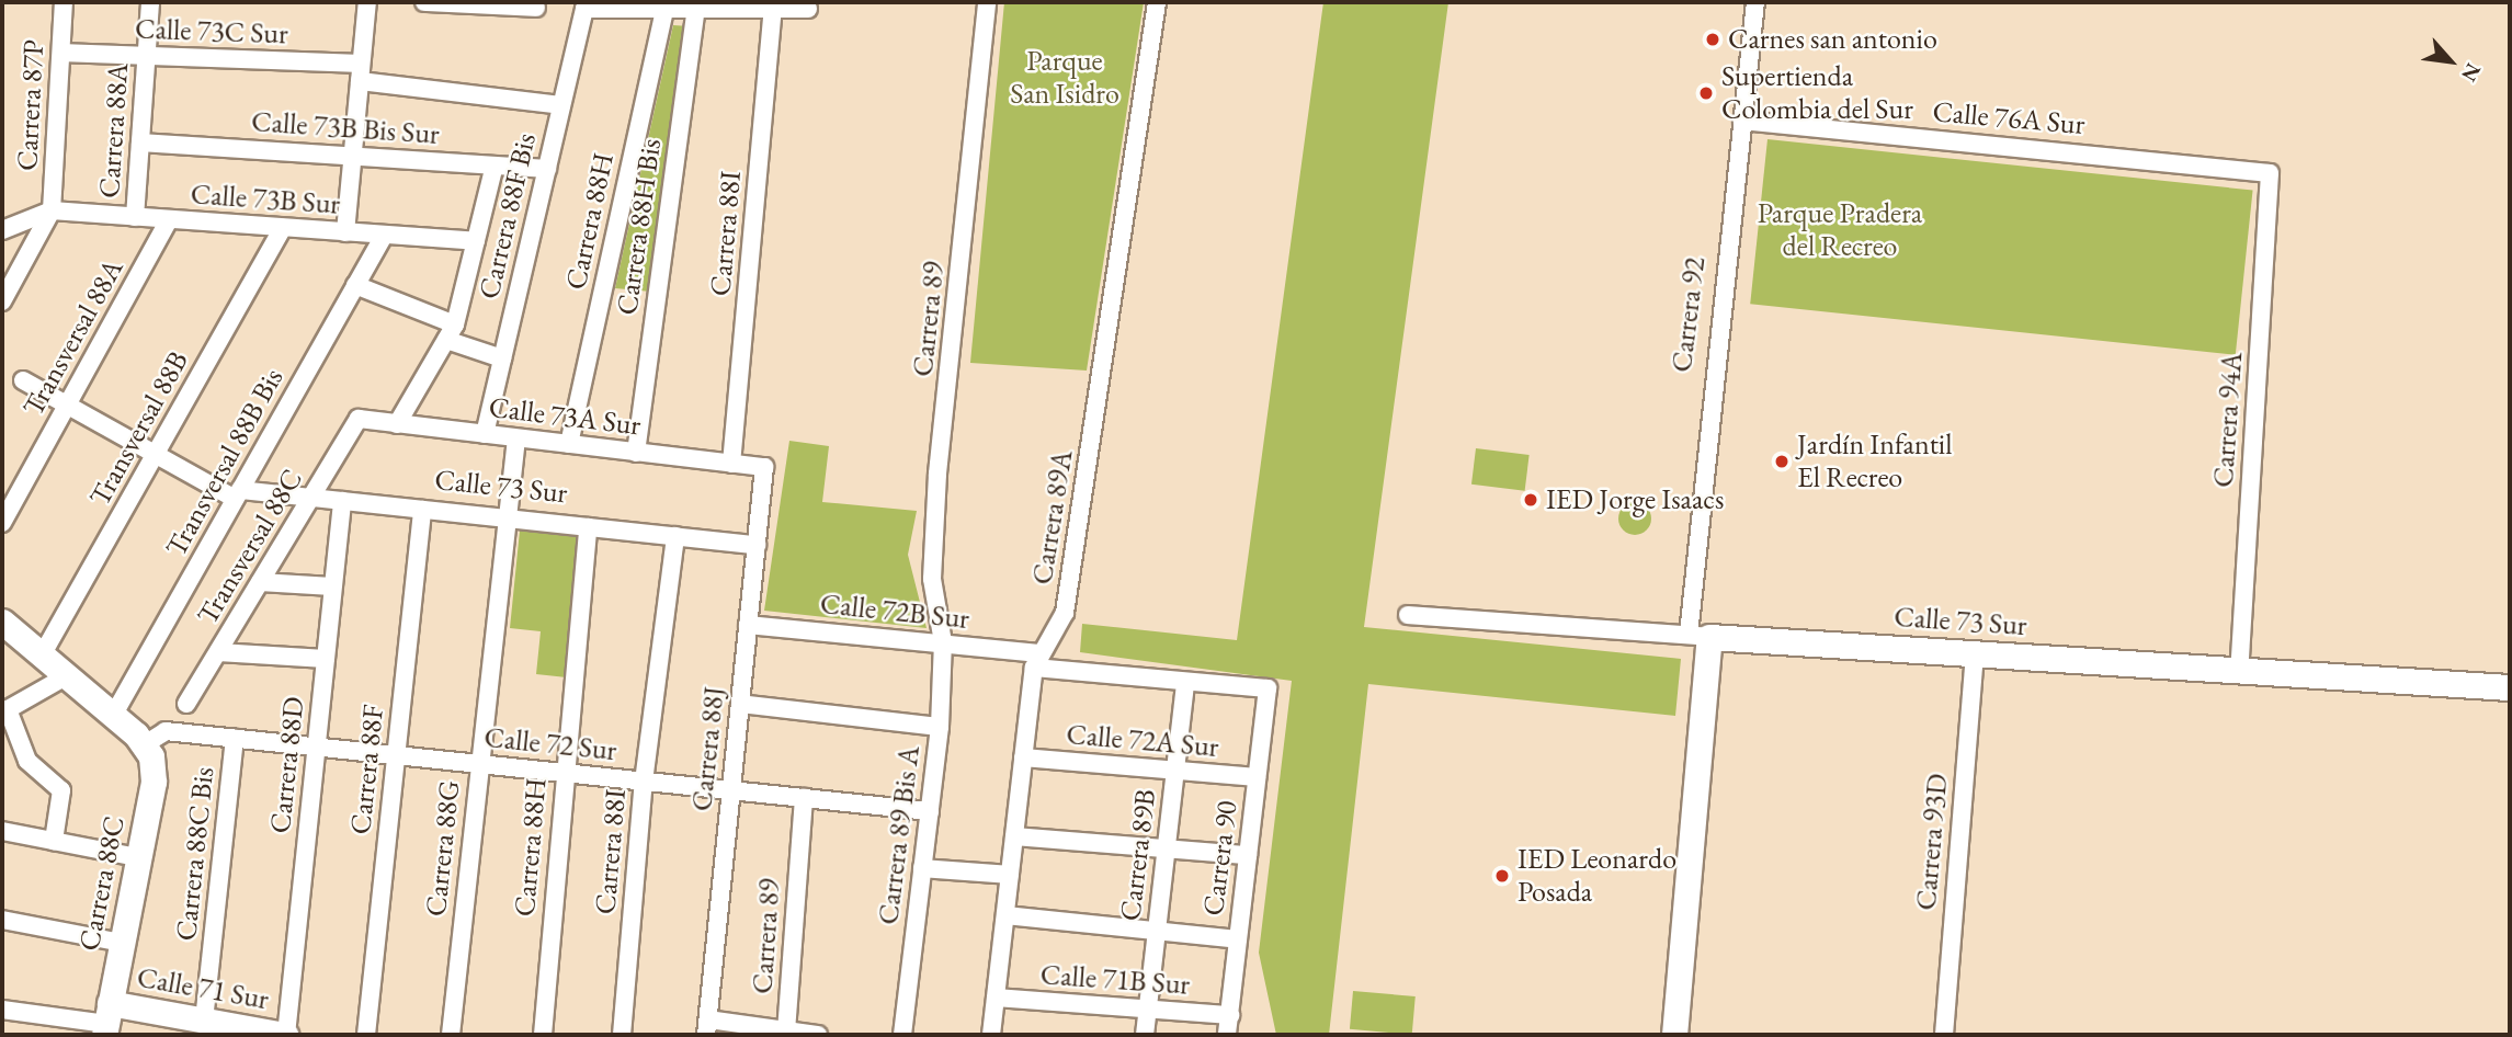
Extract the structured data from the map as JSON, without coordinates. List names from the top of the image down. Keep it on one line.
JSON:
{"streets":{"street":["Calle 73C Sur","Carrera 87P","Calle 76A Sur","Calle 73B Bis Sur","Carrera 88A","Calle 73B Sur","Carrera 88F Bis","Carrera 88H","Carrera 88H Bis","Carrera 88I","Carrera 92","Carrera 89","Transversal 88A","Calle 73A Sur","Carrera 94A","Transversal 88B","Transversal 88B Bis","Calle 73 Sur","Carrera 89A","Transversal 88C","Calle 72B Sur","Calle 72A Sur","Calle 72 Sur","Carrera 88J","Carrera 88D","Carrera 88F","Carrera 89 Bis A","Carrera 93D","Carrera 88G","Carrera 88C Bis","Carrera 89B","Carrera 90","Carrera 88C","Calle 71B Sur","Calle 71 Sur"]},"crossings":[["Calle 73C Sur","Carrera 87P"],["Calle 73C Sur","Carrera 88A"],["Calle 73C Sur","Carrera 88F Bis"],["Carrera 87P","Calle 73B Sur"],["Calle 76A Sur","Carrera 92"],["Calle 76A Sur","Carrera 94A"],["Calle 73B Bis Sur","Carrera 88A"],["Calle 73B Bis Sur","Carrera 88F Bis"],["Carrera 88A","Calle 73B Sur"],["Calle 73B Sur","Transversal 88A"],["Calle 73B Sur","Transversal 88B"],["Calle 73B Sur","Transversal 88B Bis"],["Carrera 88F Bis","Carrera 88H"],["Carrera 88F Bis","Calle 73A Sur"],["Carrera 88H","Calle 73A Sur"],["Carrera 88H","Calle 73 Sur"],["Carrera 88H","Calle 72 Sur"],["Carrera 88H Bis","Calle 73A Sur"],["Carrera 88I","Calle 73A Sur"],["Carrera 88I","Calle 73 Sur"],["Carrera 88I","Calle 72 Sur"],["Carrera 92","Calle 73 Sur"],["Carrera 89","Calle 72B Sur"],["Carrera 89","Calle 72 Sur"],["Carrera 89","Carrera 89 Bis A"],["Transversal 88A","Calle 73 Sur"],["Calle 73A Sur","Transversal 88C"],["Calle 73A Sur","Carrera 88J"],["Calle 73A Sur","Carrera 88G"],["Carrera 94A","Calle 73 Sur"],["Transversal 88B","Calle 73 Sur"],["Transversal 88B Bis","Calle 73 Sur"],["Calle 73 Sur","Transversal 88C"],["Calle 73 Sur","Carrera 88J"],["Calle 73 Sur","Carrera 88D"],["Calle 73 Sur","Carrera 88F"],["Calle 73 Sur","Carrera 93D"],["Calle 73 Sur","Carrera 88G"],["Carrera 89A","Calle 72B Sur"],["Carrera 89A","Calle 72A Sur"],["Carrera 89A","Calle 71B Sur"],["Calle 72B Sur","Carrera 88J"],["Calle 72B Sur","Carrera 89 Bis A"],["Calle 72B Sur","Carrera 89B"],["Calle 72B Sur","Carrera 90"],["Calle 72A Sur","Carrera 89B"],["Calle 72A Sur","Carrera 90"],["Calle 72 Sur","Carrera 88J"],["Calle 72 Sur","Carrera 88D"],["Calle 72 Sur","Carrera 88F"],["Calle 72 Sur","Carrera 89 Bis A"],["Calle 72 Sur","Carrera 88G"],["Calle 72 Sur","Carrera 88C Bis"],["Calle 72 Sur","Carrera 88C"],["Carrera 88D","Calle 71 Sur"],["Carrera 88C Bis","Calle 71 Sur"],["Carrera 89B","Calle 71B Sur"],["Carrera 90","Calle 71B Sur"],["Carrera 88C","Calle 71 Sur"]],"parks":["Parque San Isidro","Parque Pradera del Recreo"],"places":["Carnes san antonio","Supertienda Colombia del Sur","Jardín Infantil El Recreo","IED Jorge Isaacs","IED Leonardo Posada"],"north":"bottom right"}
